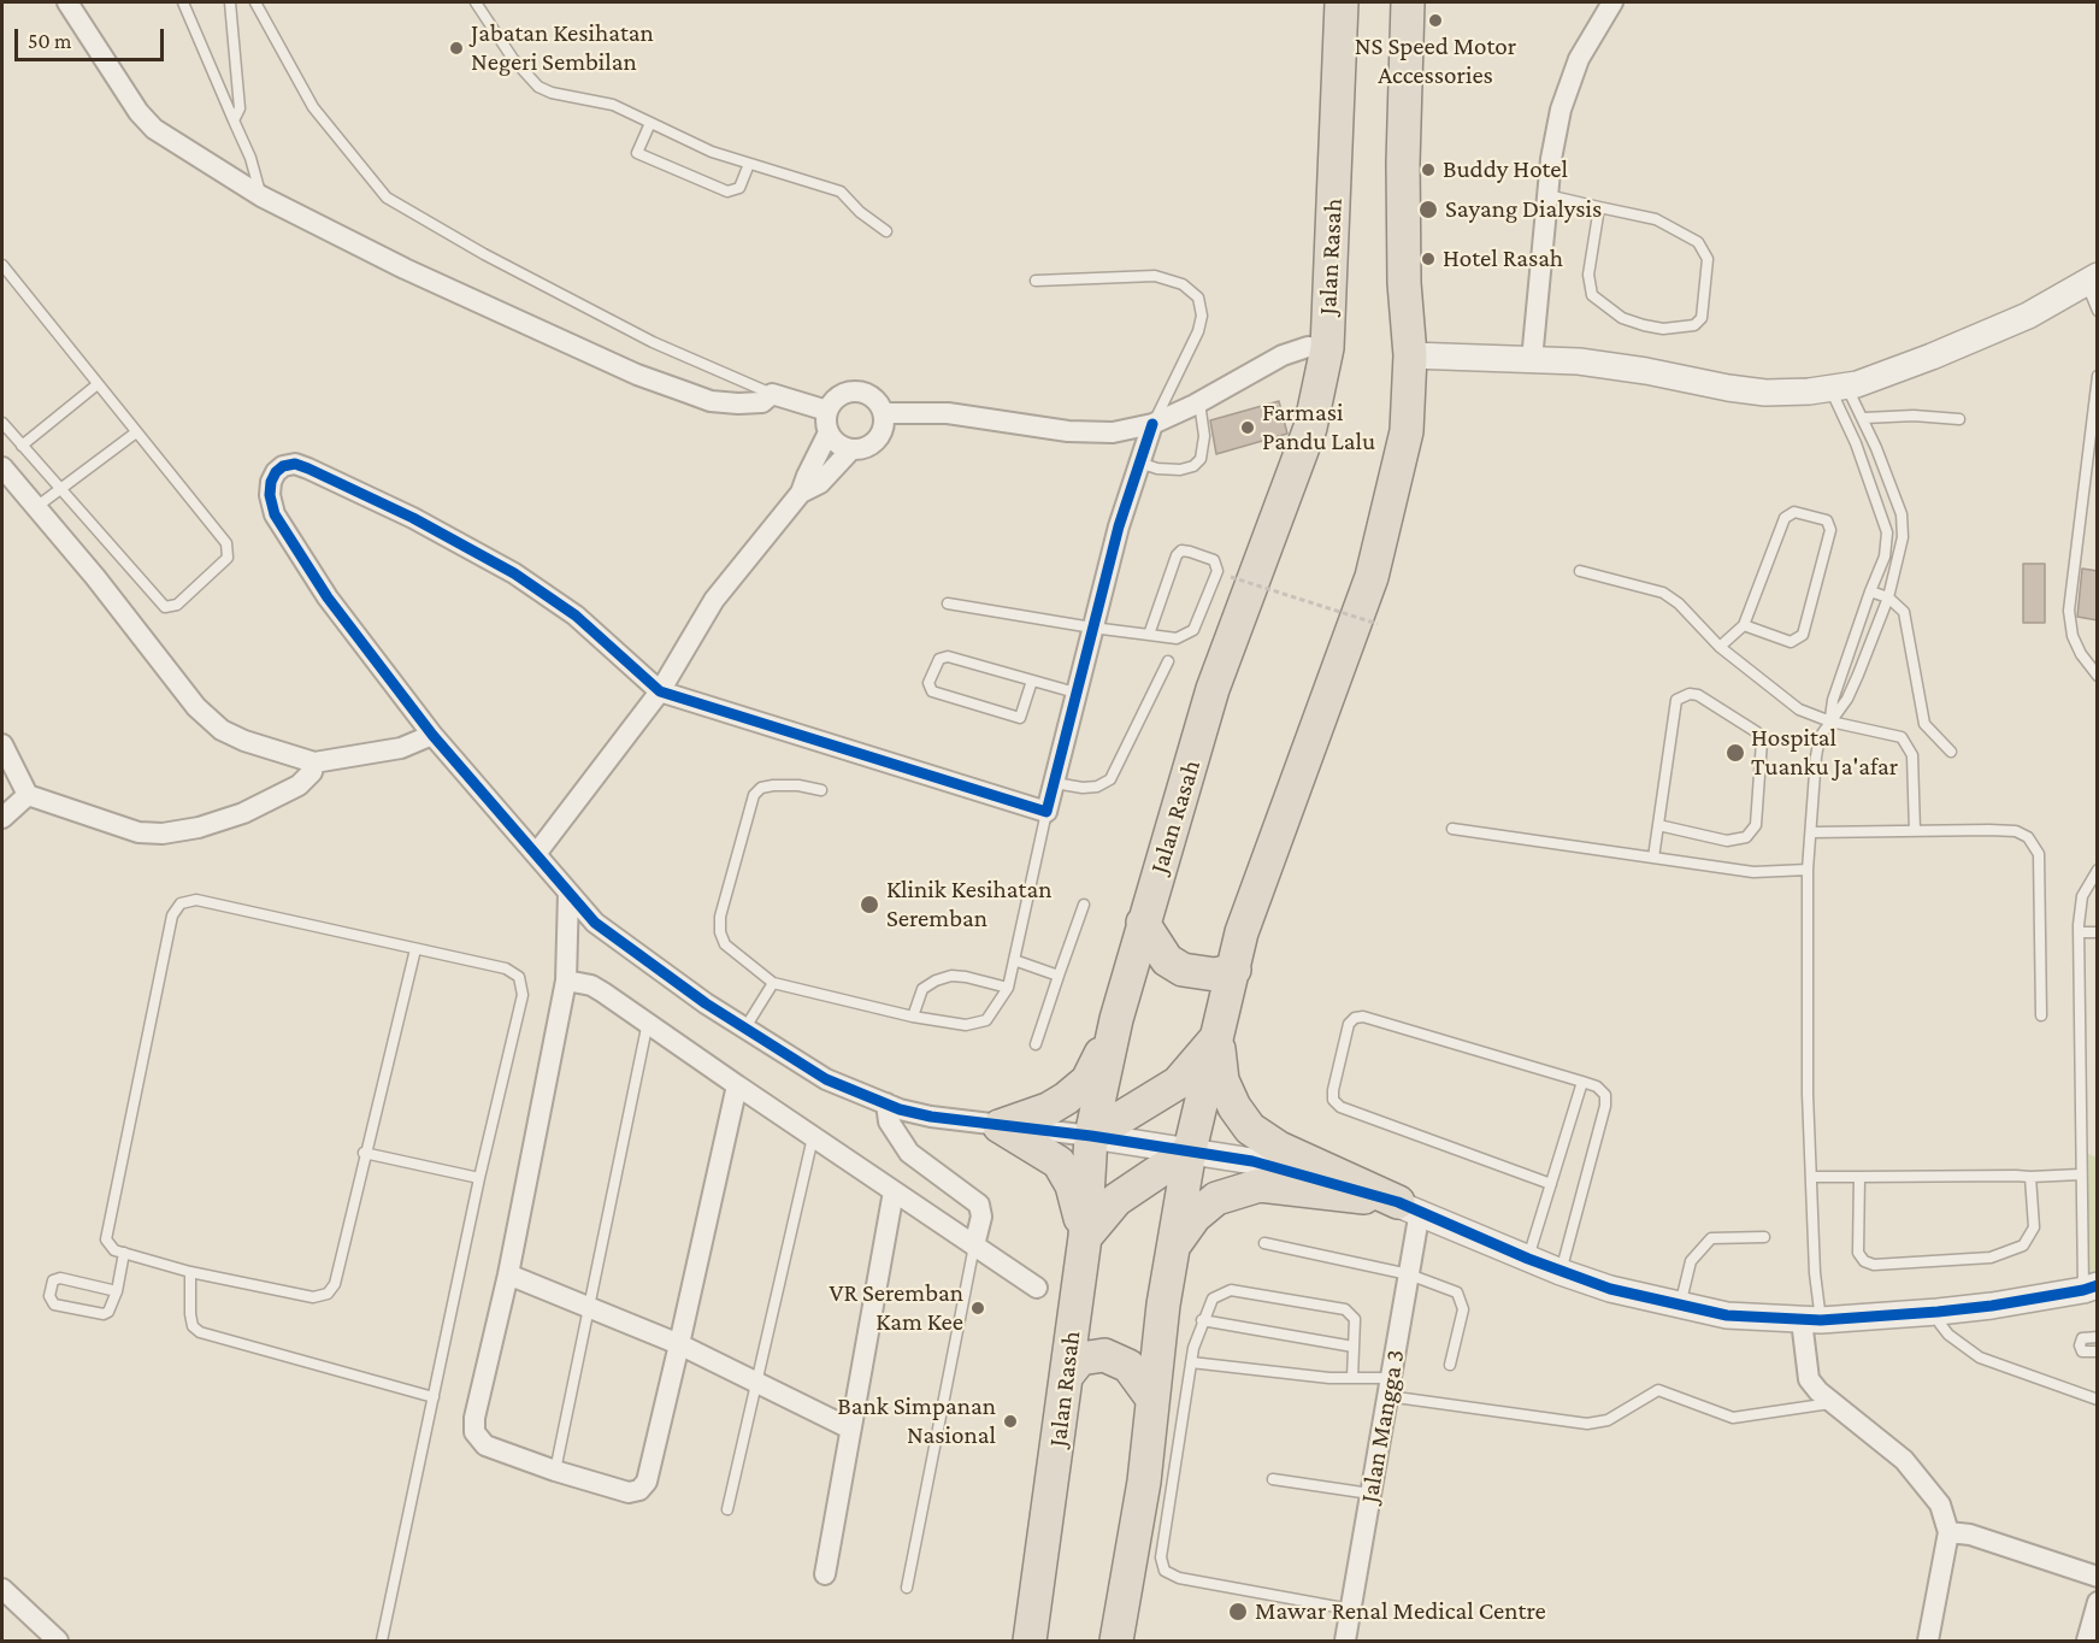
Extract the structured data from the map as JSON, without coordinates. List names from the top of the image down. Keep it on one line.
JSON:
{"streets":{"highway":["Jalan Rasah"],"street":["Jalan Mangga 3"]},"places":["NS Speed Motor Accessories","Jabatan Kesihatan Negeri Sembilan","Buddy Hotel","Sayang Dialysis","Hotel Rasah","Farmasi Pandu Lalu","Hospital Tuanku Ja'afar","Klinik Kesihatan Seremban","VR Seremban Kam Kee","Bank Simpanan Nasional","Mawar Renal Medical Centre"],"scale_bar":"50 m"}
